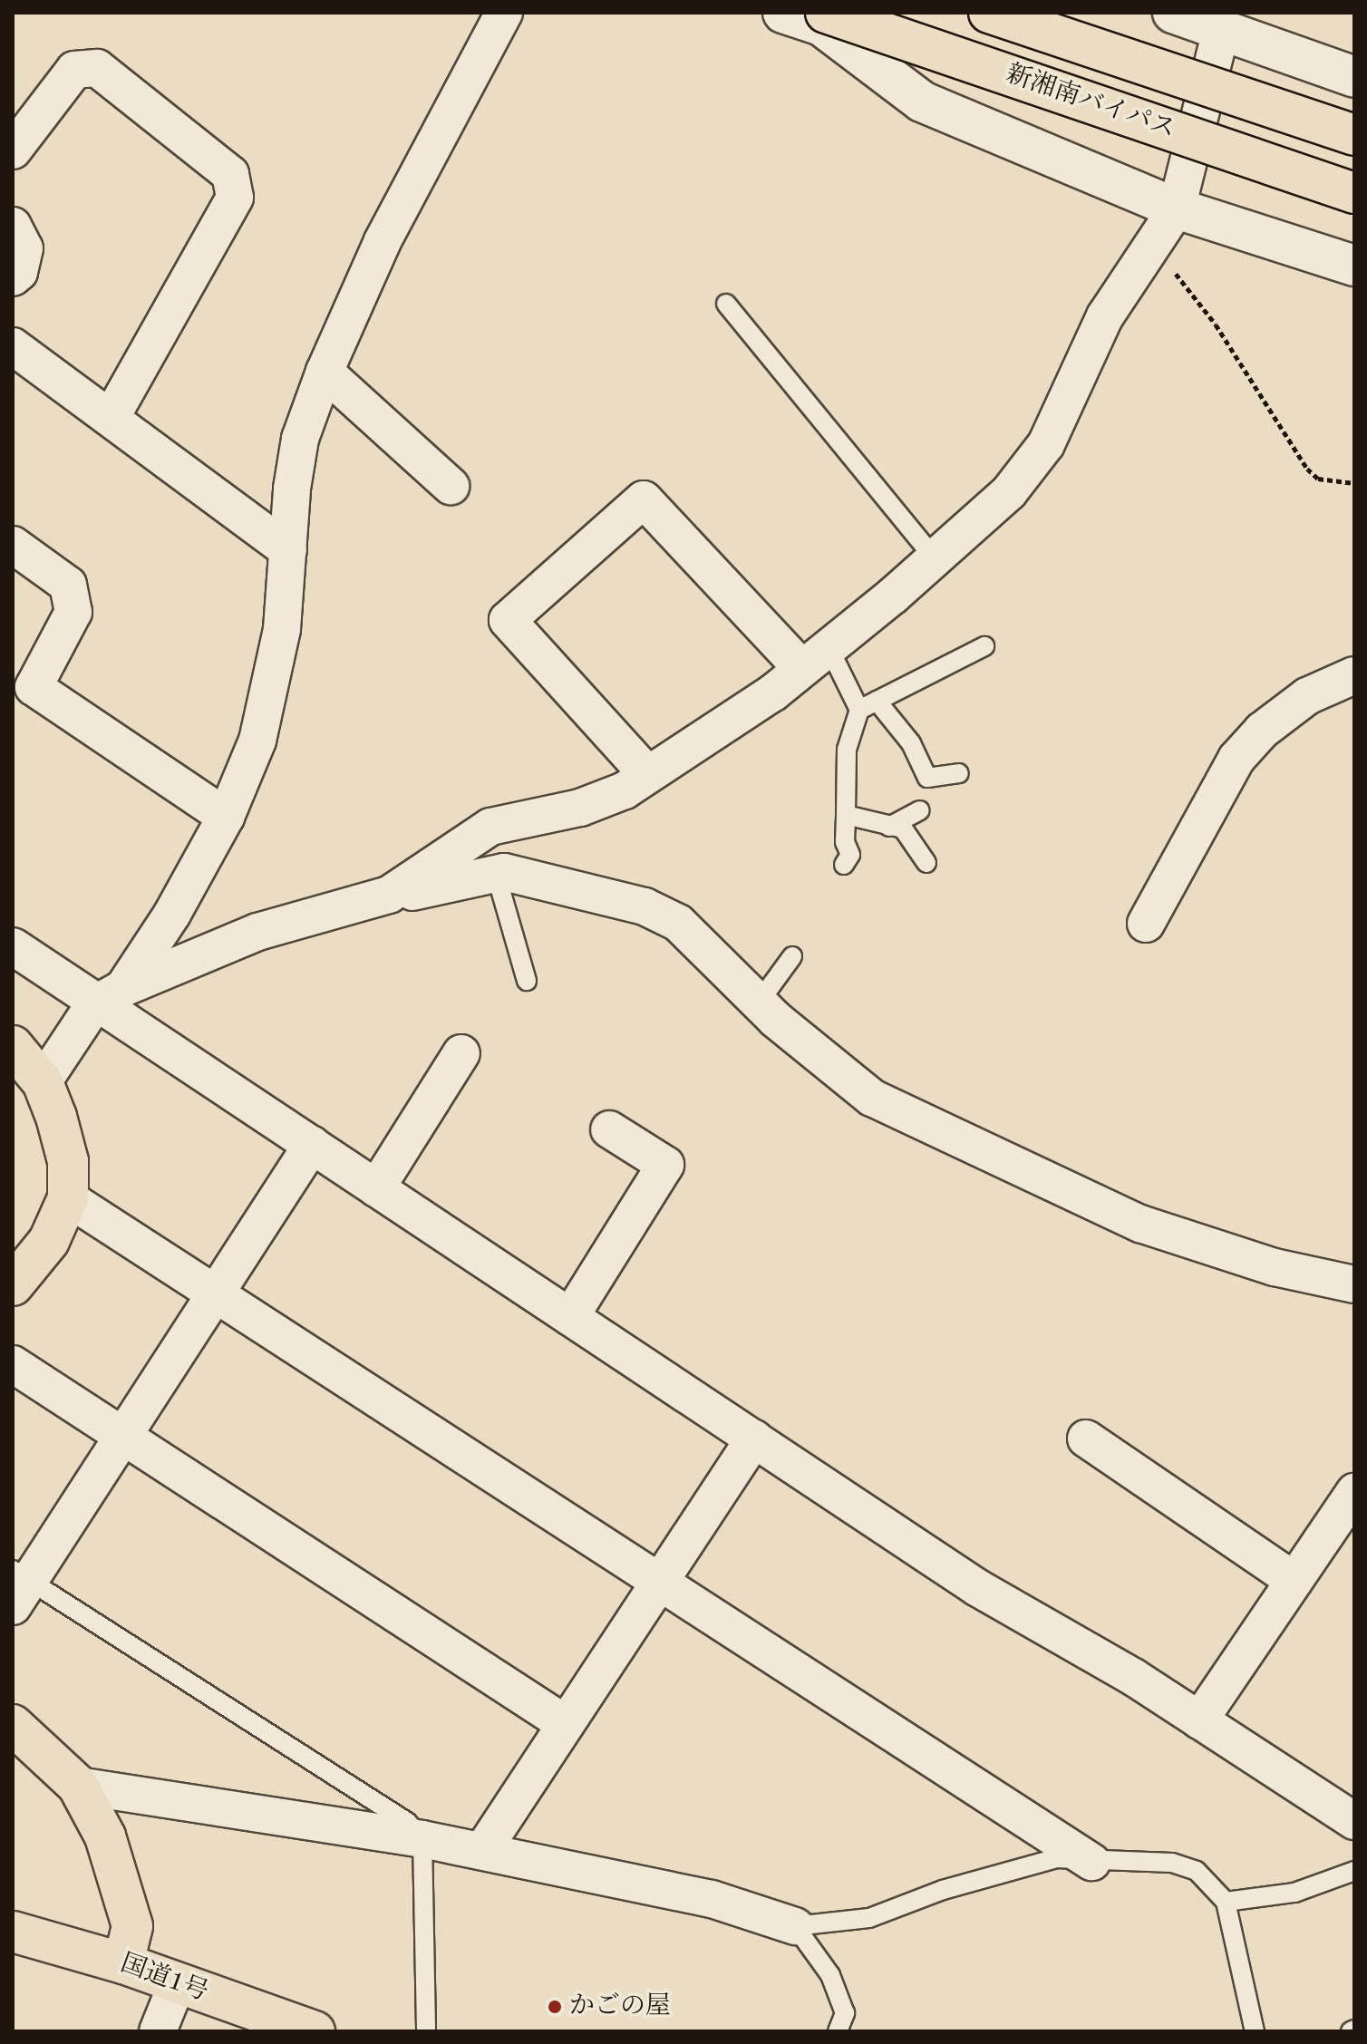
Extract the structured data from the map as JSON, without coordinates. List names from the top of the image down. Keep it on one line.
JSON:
{"streets":{"main road":["新湘南バイパス","国道1号"]},"places":["かごの屋"]}
